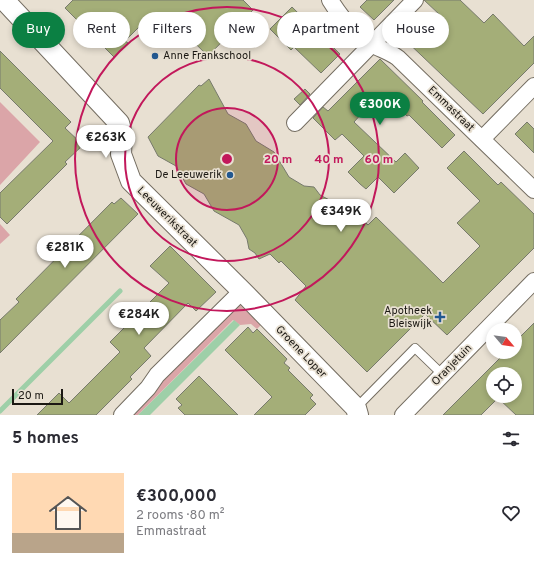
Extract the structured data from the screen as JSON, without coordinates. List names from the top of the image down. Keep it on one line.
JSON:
{"streets":{"street":["Emmastraat","Leeuwerikstraat","Groene Loper","Oranjetuin"]},"crossings":[["Leeuwerikstraat","Groene Loper"]],"places":{"other":["Anne Frankschool","De Leeuwerik"],"health":["Apotheek Bleiswijk"]},"scale_bar":"20 m","north":"bottom right","page":{"chip":["Buy","Rent","Filters","New","Apartment","House"],"price":["€300K","€263K","€349K","€281K","€284K"],"scale":"20 m","heading":"5 homes","list":[{"name":"€300,000","note":"2 rooms · 80 m² · Emmastraat"}]},"rings":["20 m","40 m","60 m"]}
